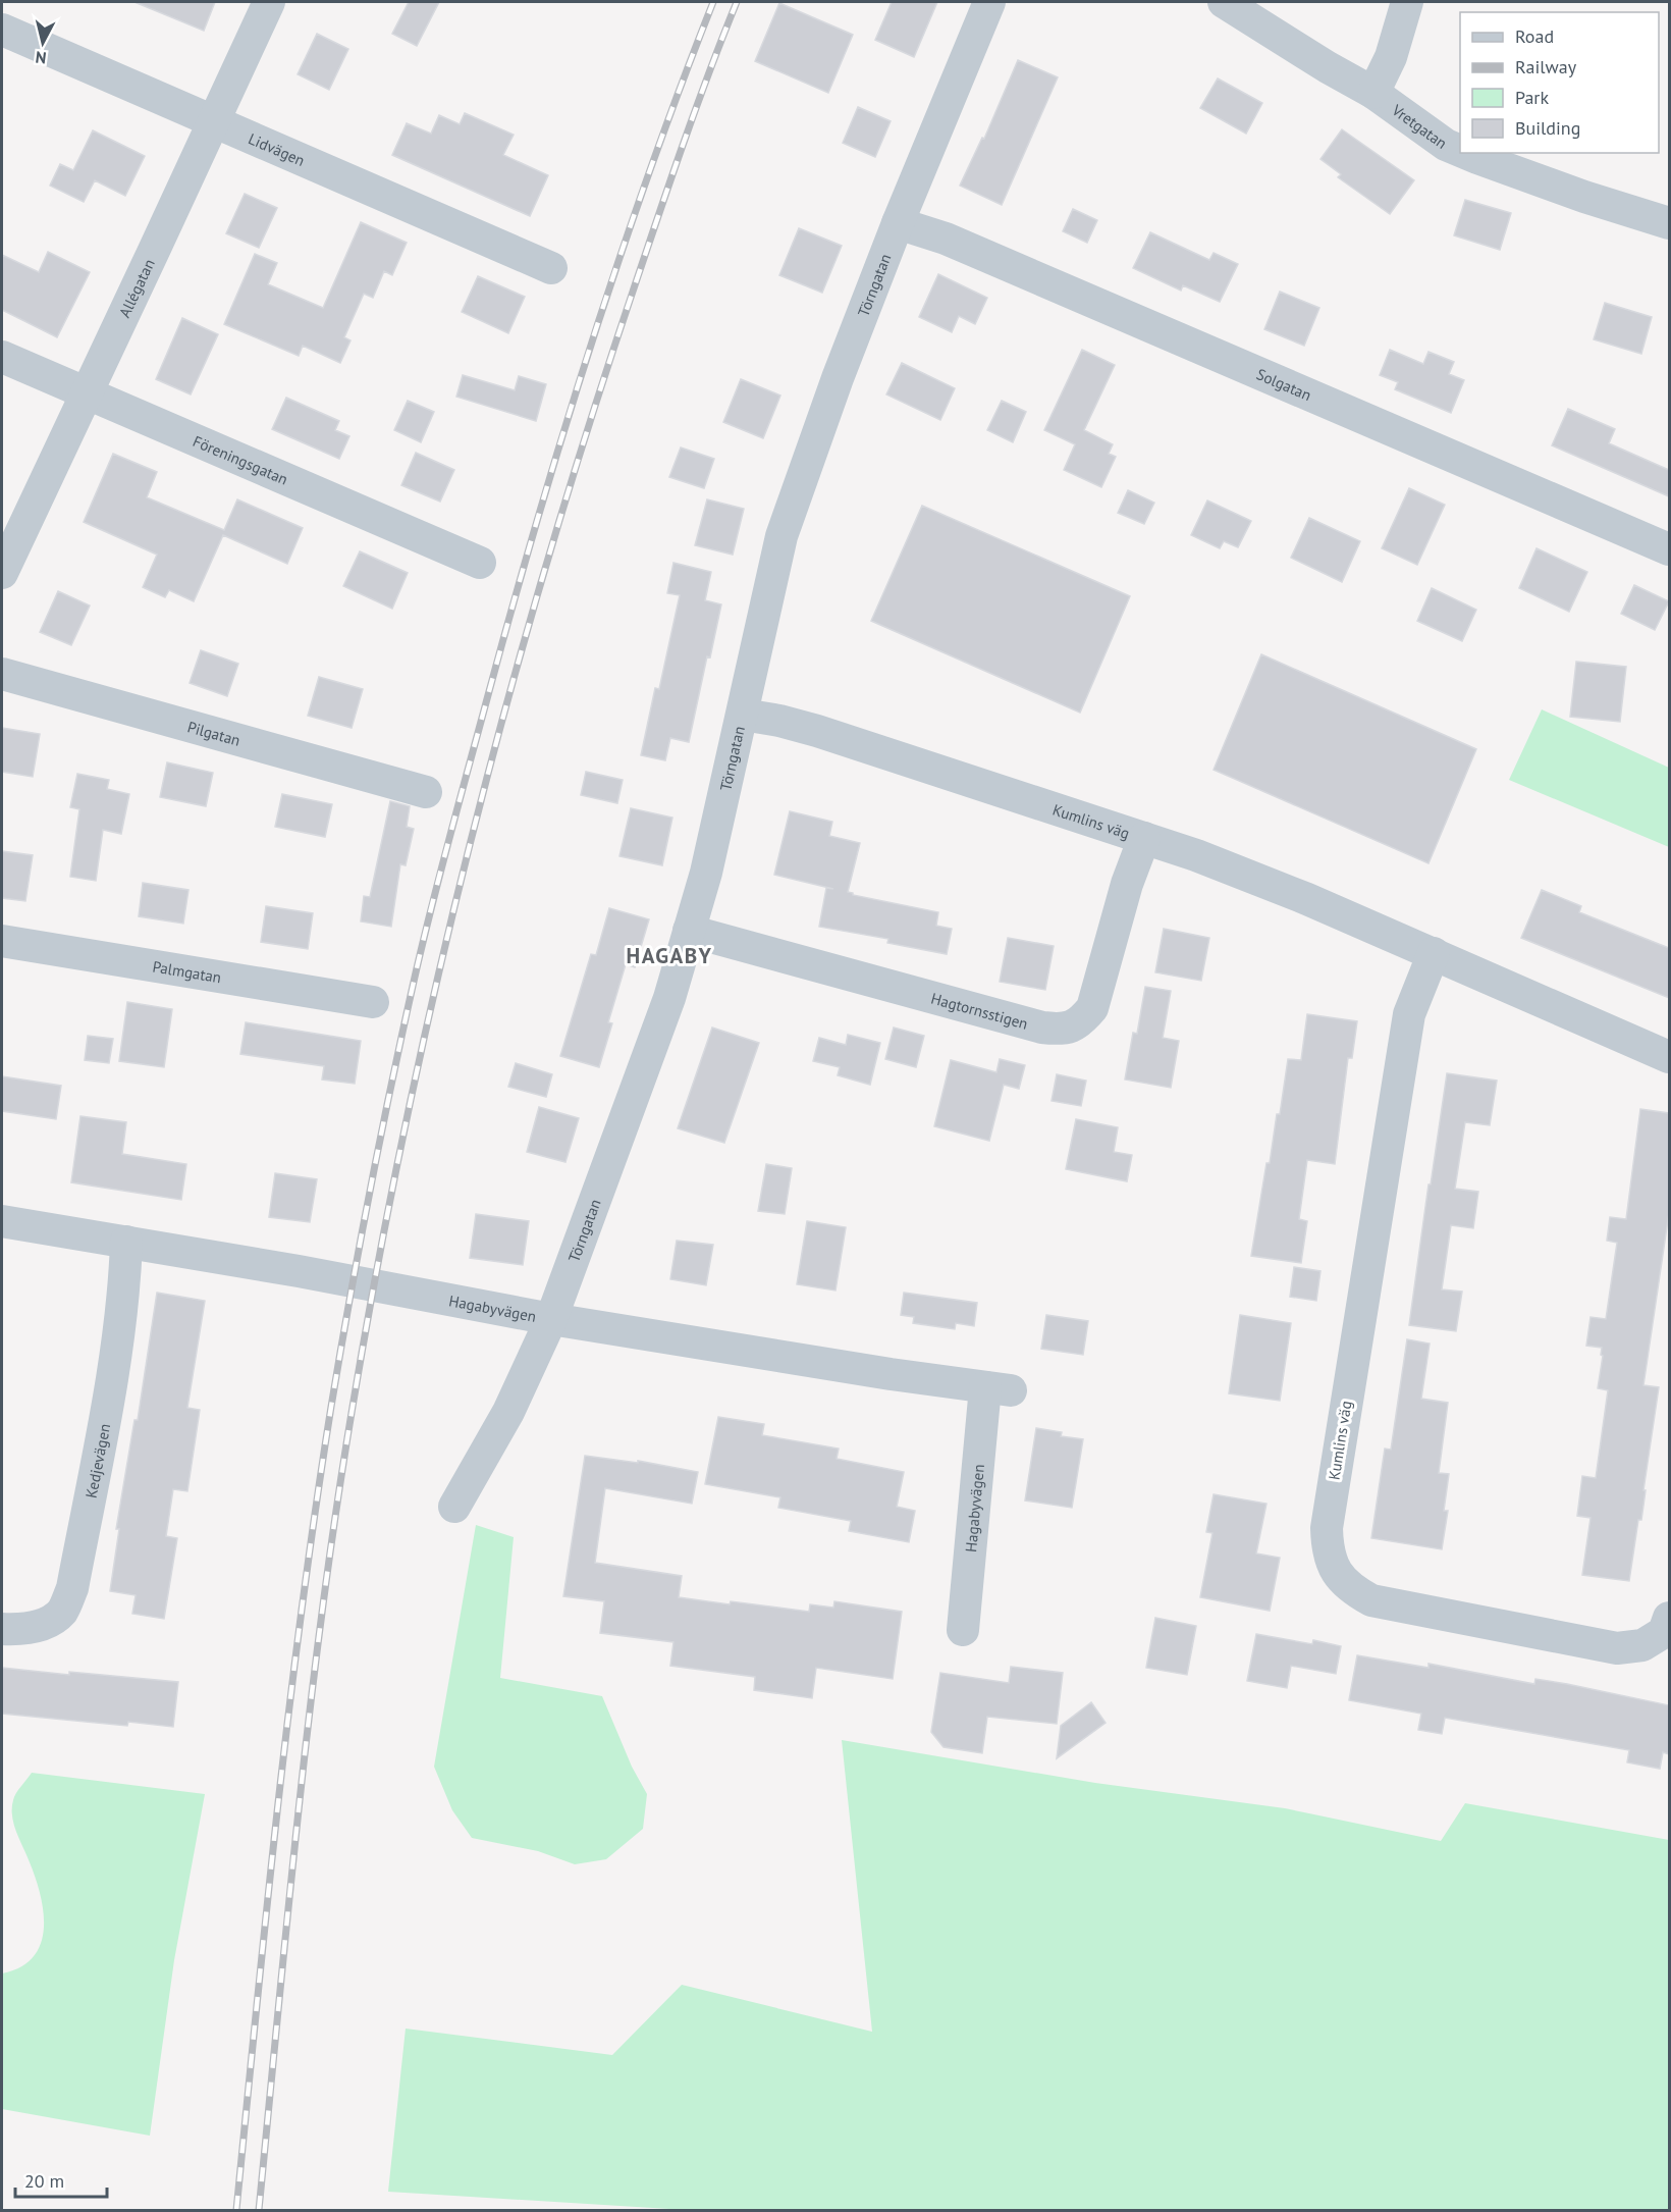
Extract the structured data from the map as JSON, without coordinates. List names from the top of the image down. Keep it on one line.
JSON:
{"streets":{"street":["Vretgatan","Lidvägen","Törngatan","Allégatan","Solgatan","Föreningsgatan","Pilgatan","Kumlins väg","Palmgatan","Hagtornsstigen","Hagabyvägen","Kedjevägen"]},"crossings":[["Lidvägen","Allégatan"],["Törngatan","Solgatan"],["Törngatan","Kumlins väg"],["Törngatan","Hagtornsstigen"],["Törngatan","Hagabyvägen"],["Allégatan","Föreningsgatan"],["Kumlins väg","Hagtornsstigen"],["Hagabyvägen","Kedjevägen"]],"districts":["HAGABY"],"legend":["Road","Railway","Park","Building"],"scale_bar":"20 m","north":"bottom"}
